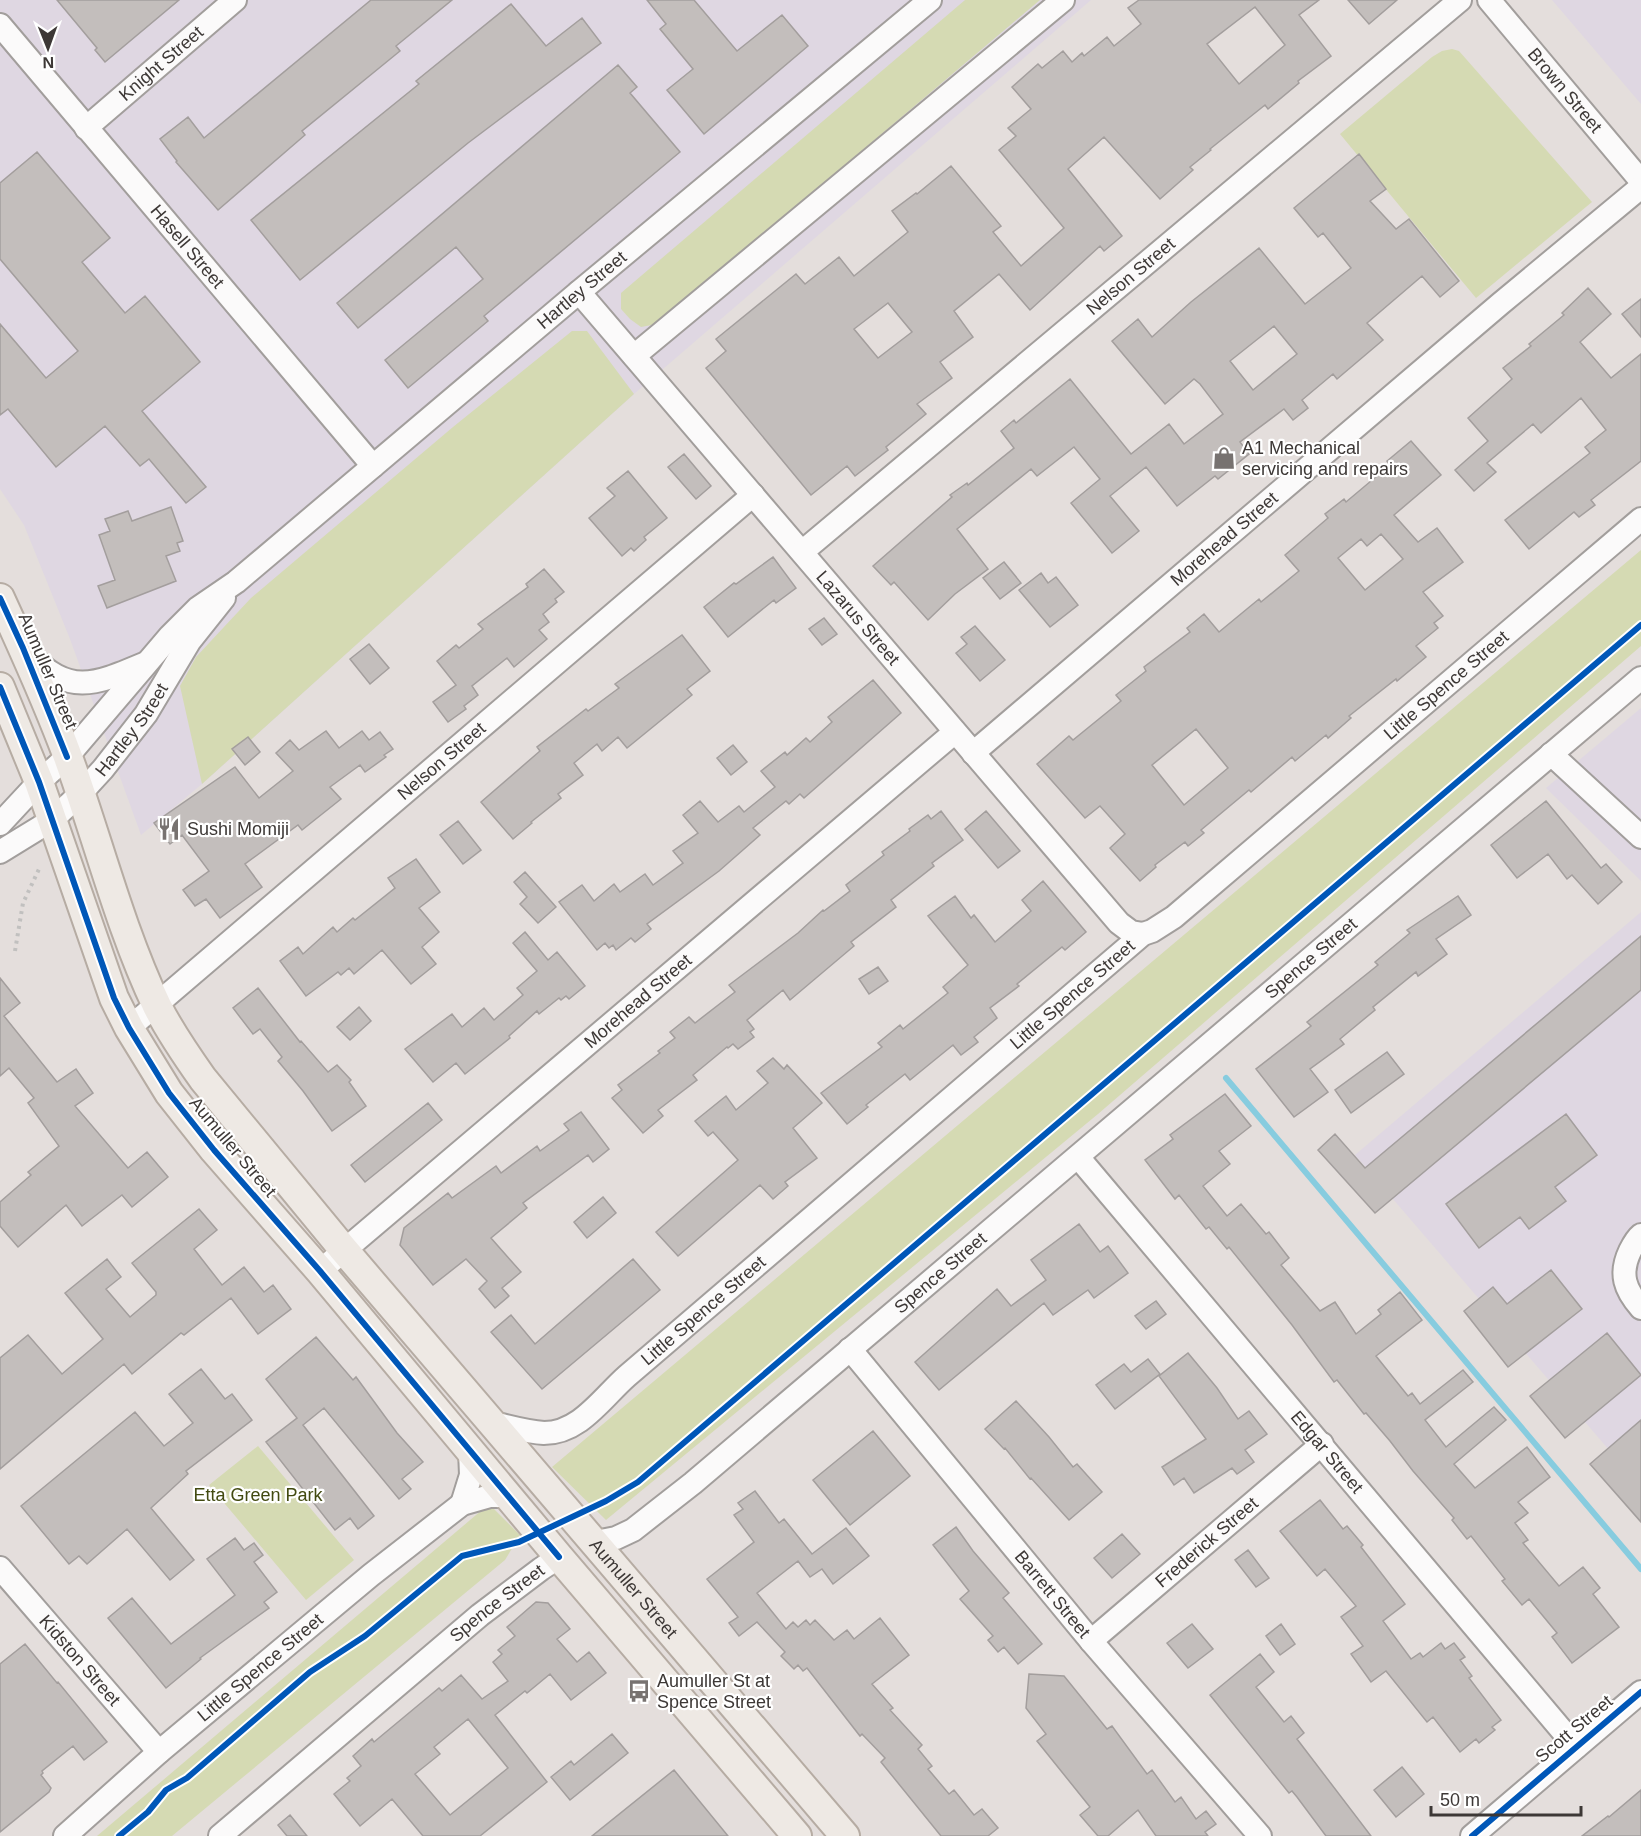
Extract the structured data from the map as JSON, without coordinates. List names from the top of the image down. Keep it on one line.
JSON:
{"streets":{"main road":["Aumuller Street","Spence Street"],"street":["Knight Street","Brown Street","Hasell Street","Nelson Street","Hartley Street","Morehead Street","Lazarus Street","Little Spence Street","Edgar Street","Frederick Street","Barrett Street","Kidston Street","Scott Street"]},"crossings":[["Knight Street","Hasell Street"],["Hasell Street","Hartley Street"],["Nelson Street","Lazarus Street"],["Nelson Street","Aumuller Street"],["Hartley Street","Lazarus Street"],["Hartley Street","Aumuller Street"],["Morehead Street","Lazarus Street"],["Morehead Street","Aumuller Street"],["Lazarus Street","Little Spence Street"],["Aumuller Street","Little Spence Street"],["Aumuller Street","Spence Street"],["Little Spence Street","Kidston Street"],["Spence Street","Edgar Street"],["Spence Street","Barrett Street"],["Edgar Street","Frederick Street"],["Edgar Street","Scott Street"],["Frederick Street","Barrett Street"]],"parks":["Etta Green Park"],"places":{"shop":["A1 Mechanical servicing and repairs"],"restaurant":["Sushi Momiji"],"bus stop":["Aumuller St at Spence Street"]},"scale_bar":"50 m","north":"bottom"}
